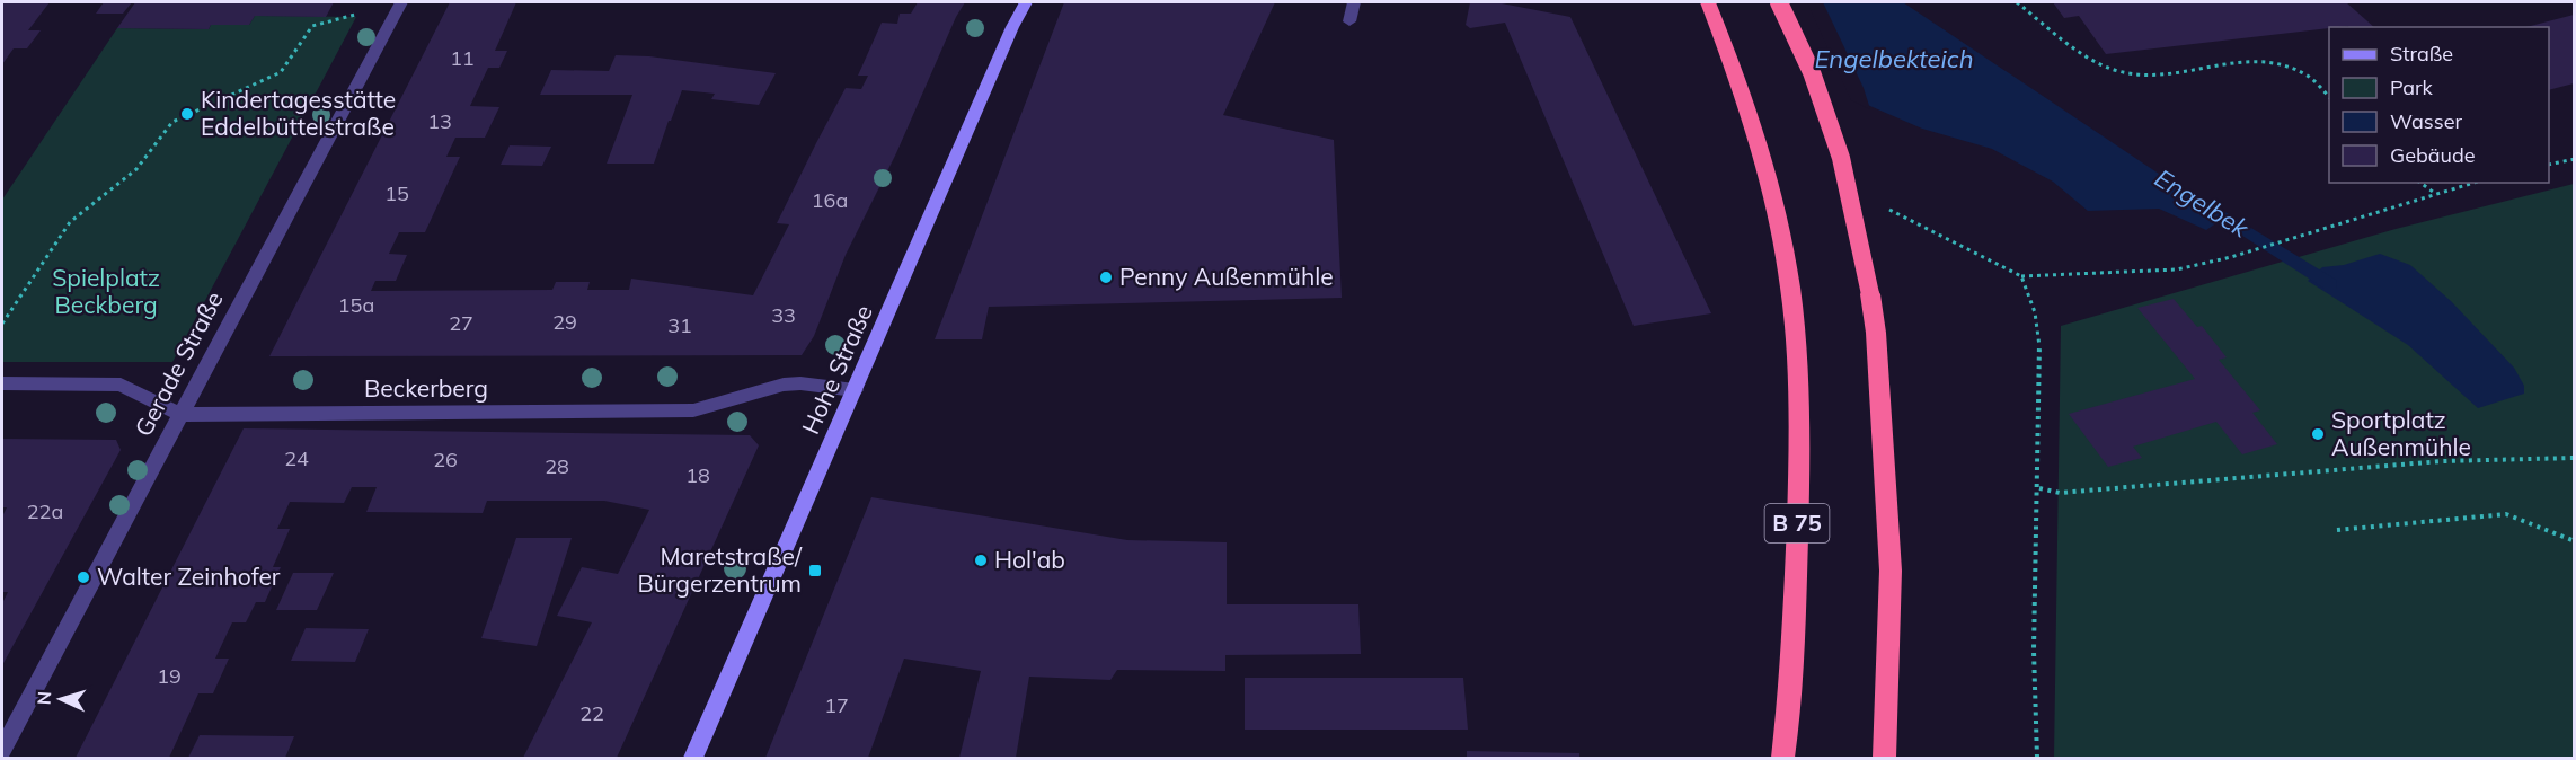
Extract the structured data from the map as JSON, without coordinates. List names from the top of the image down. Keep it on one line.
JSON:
{"streets":{"highway":["B 75"],"street":["Gerade Straße","Hohe Straße","Beckerberg"]},"crossings":[["Gerade Straße","Beckerberg"],["Hohe Straße","Beckerberg"]],"water":["Engelbekteich","Engelbek"],"parks":["Spielplatz Beckberg"],"places":{"other":["Kindertagesstätte Eddelbüttelstraße","Penny Außenmühle","Sportplatz Außenmühle","Hol'ab","Walter Zeinhofer"],"transit":["Maretstraße/ Bürgerzentrum"]},"house_numbers":["11","13","15","16a","15a","33","29","27","31","24","26","28","18","22a","19","17","22"],"legend":["Straße","Park","Wasser","Gebäude"],"north":"left"}
